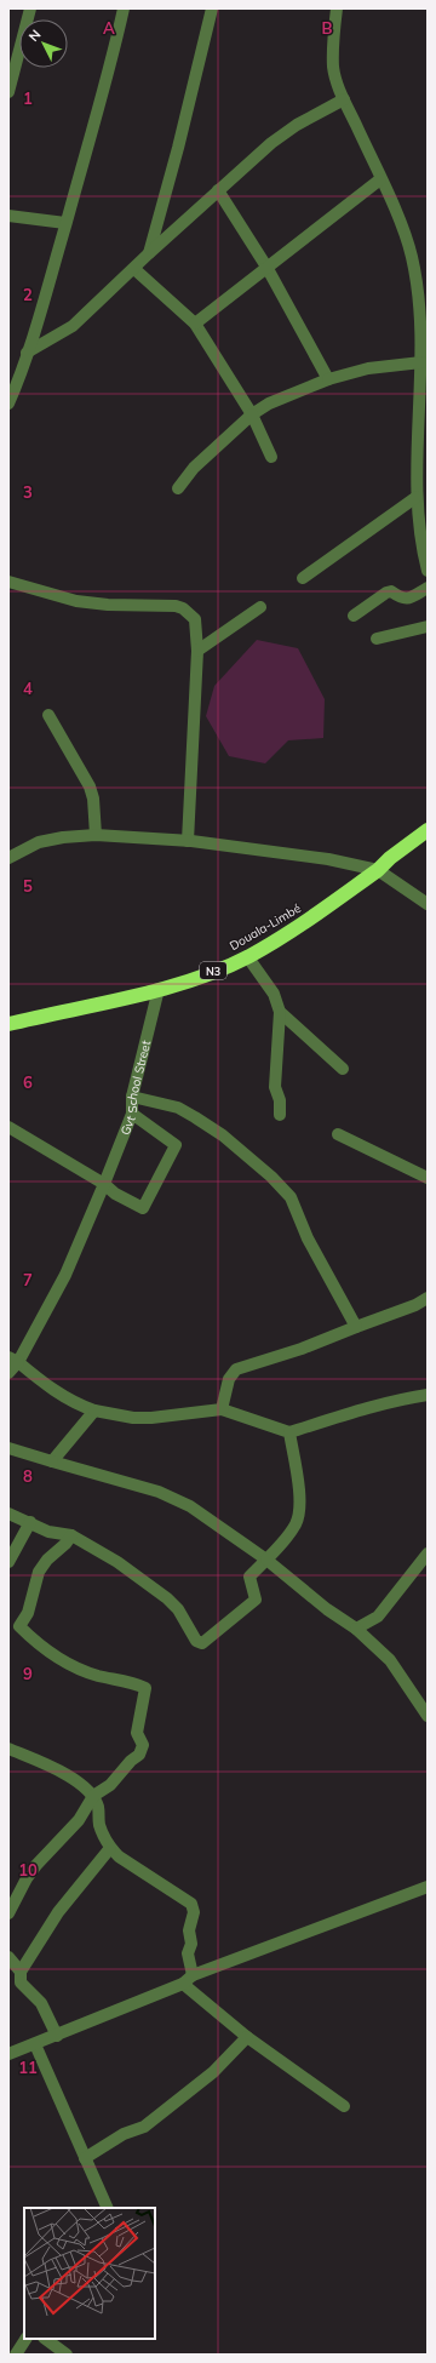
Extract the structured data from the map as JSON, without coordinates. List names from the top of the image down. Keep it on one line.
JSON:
{"streets":{"highway":["Douala-Limbé","N3"],"street":["Gvt School Street"]},"crossings":[["Douala-Limbé","Gvt School Street"]],"north":"top left","grid":{"columns":["A","B"],"rows":["1","2","3","4","5","6","7","8","9","10","11"]}}
